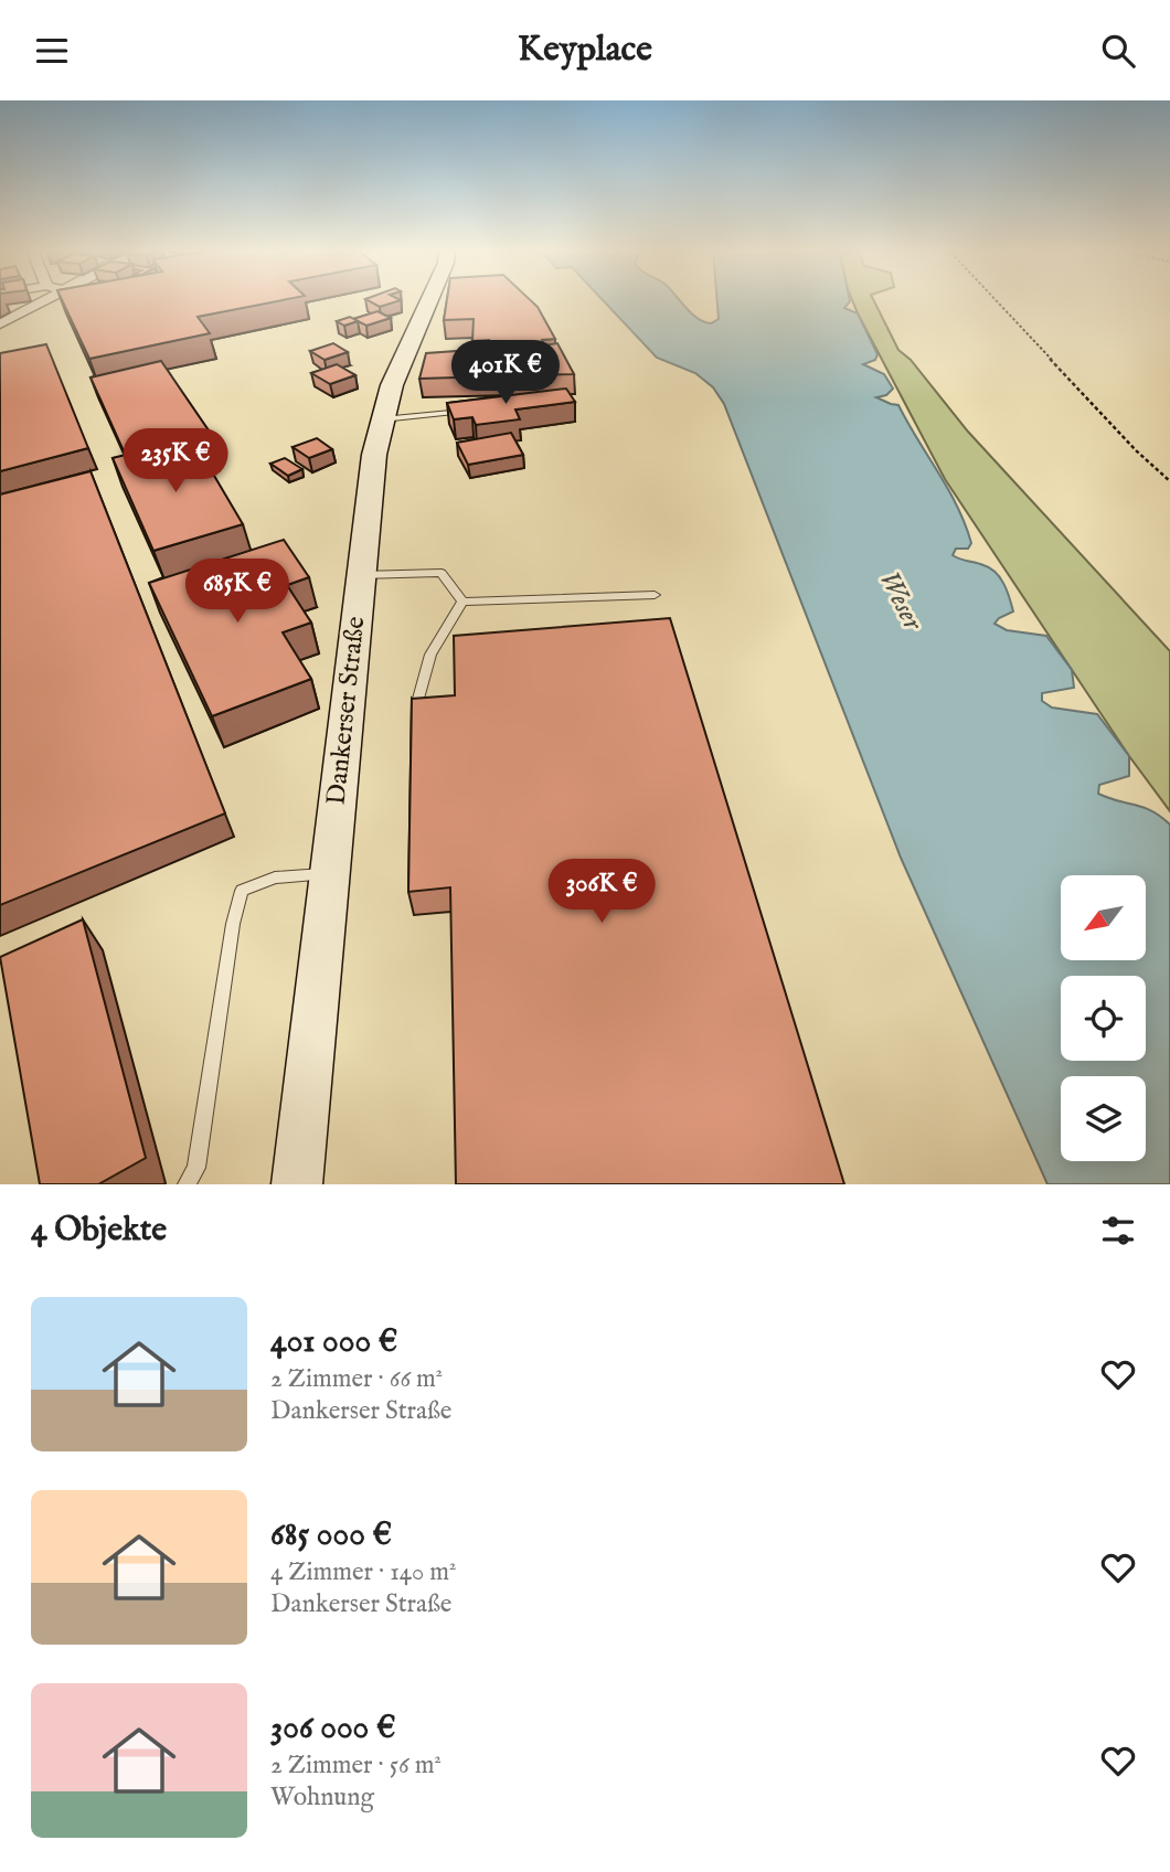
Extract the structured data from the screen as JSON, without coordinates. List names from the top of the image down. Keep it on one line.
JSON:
{"streets":{"main road":["Dankerser Straße"]},"water":["Weser"],"north":"bottom left","page":{"header":"Keyplace","price":["401K €","235K €","685K €","306K €"],"heading":"4 Objekte","list":[{"name":"401 000 €","note":"2 Zimmer · 66 m² · Dankerser Straße"},{"name":"685 000 €","note":"4 Zimmer · 140 m² · Dankerser Straße"},{"name":"306 000 €","note":"2 Zimmer · 56 m² · Wohnung"}]}}
